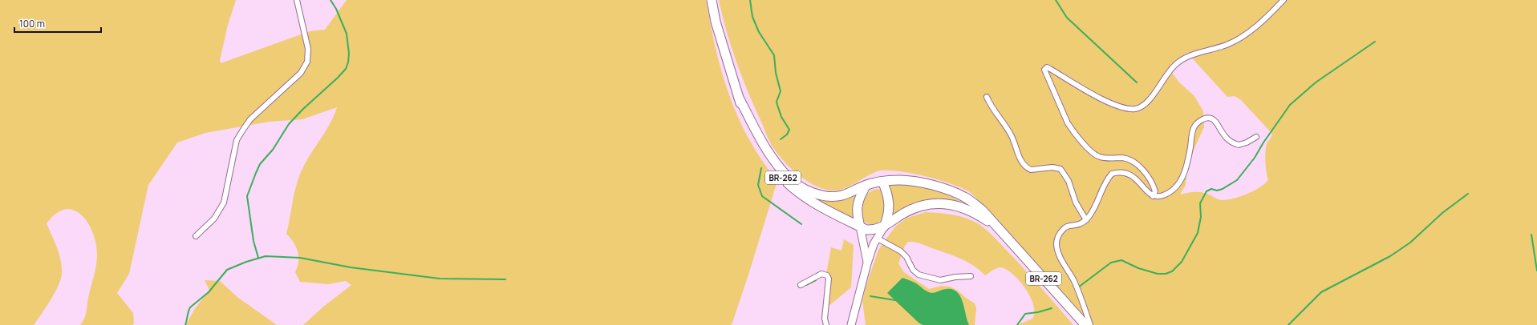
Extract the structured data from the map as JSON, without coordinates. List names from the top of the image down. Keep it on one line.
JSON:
{"streets":{"highway":["BR-262"]},"scale_bar":"100 m"}
